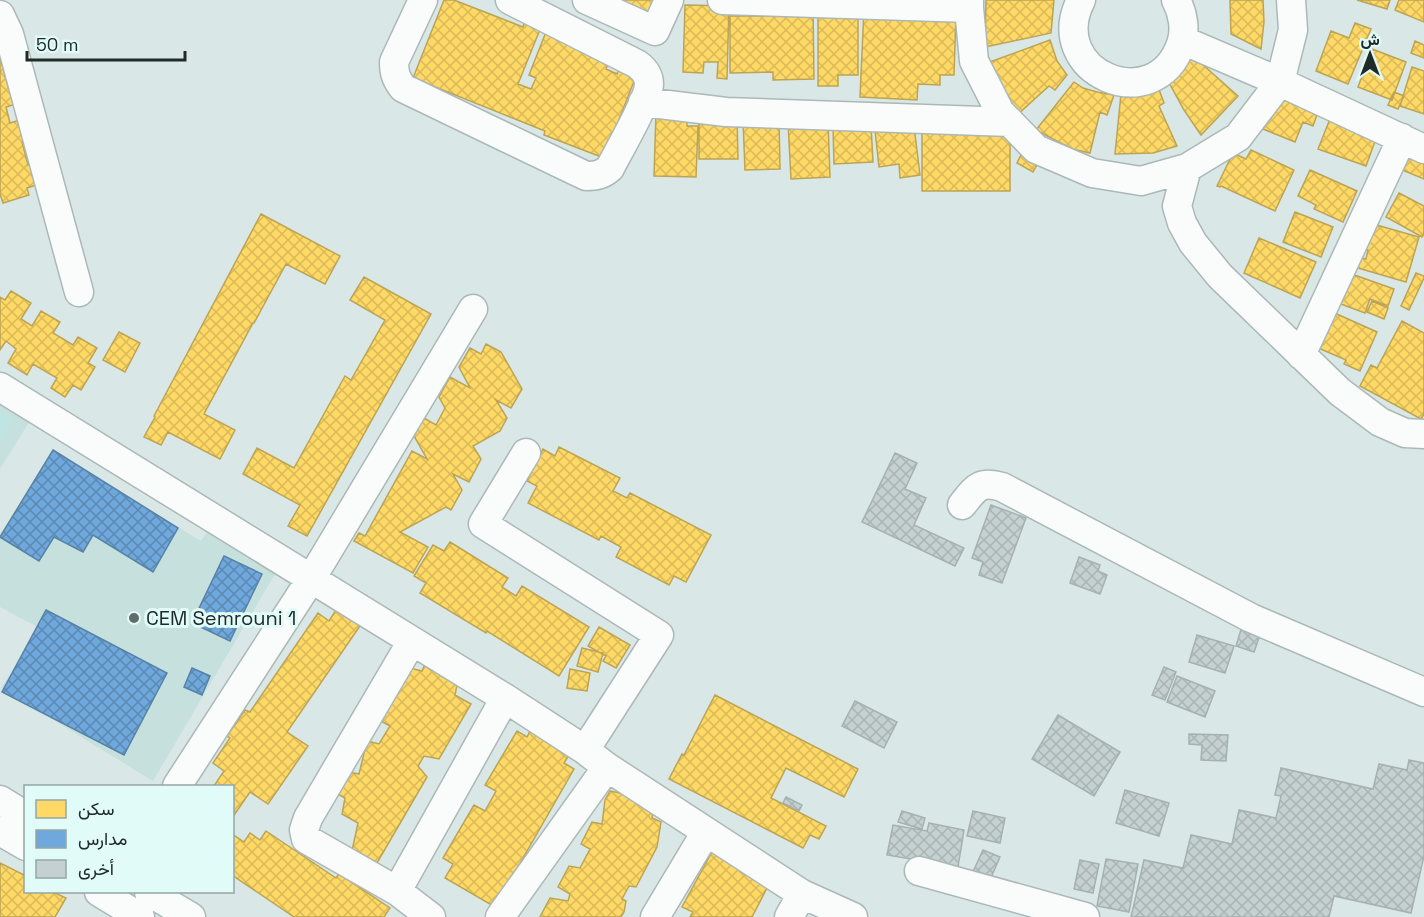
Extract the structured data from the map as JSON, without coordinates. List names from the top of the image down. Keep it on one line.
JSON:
{"places":["CEM Semrouni 1"],"legend":["سكن","مدارس","أخرى"],"scale_bar":"50 m","north":"top"}
